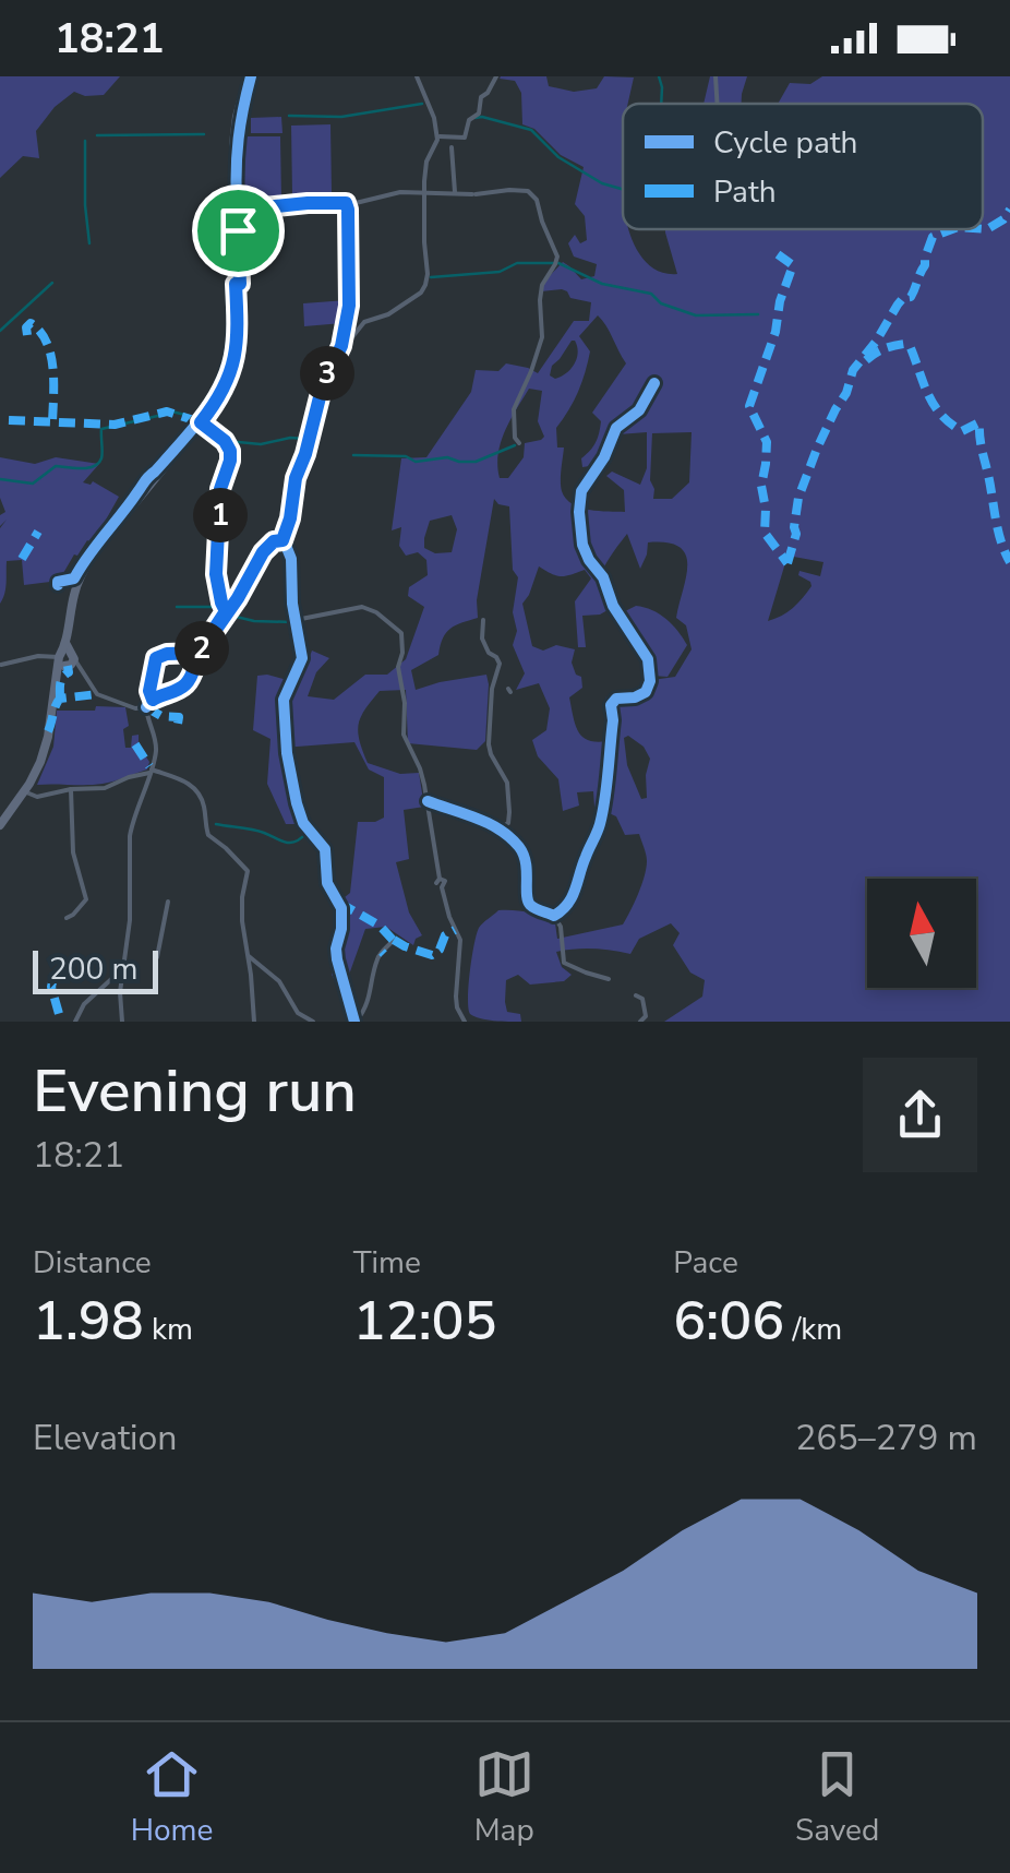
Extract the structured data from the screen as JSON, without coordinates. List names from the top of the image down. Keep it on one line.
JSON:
{"legend":["Cycle path","Path"],"scale_bar":"200 m","north":"top","page":{"status":"18:21","pins":["3","1","2"],"scale":"200 m","heading":["Evening run","18:21"],"stats":[["Distance","1.98 km"],["Time","12:05"],["Pace","6:06 /km"]],"chart":["Elevation","265–279 m"],"tabs":["Home","Map","Saved"]}}
